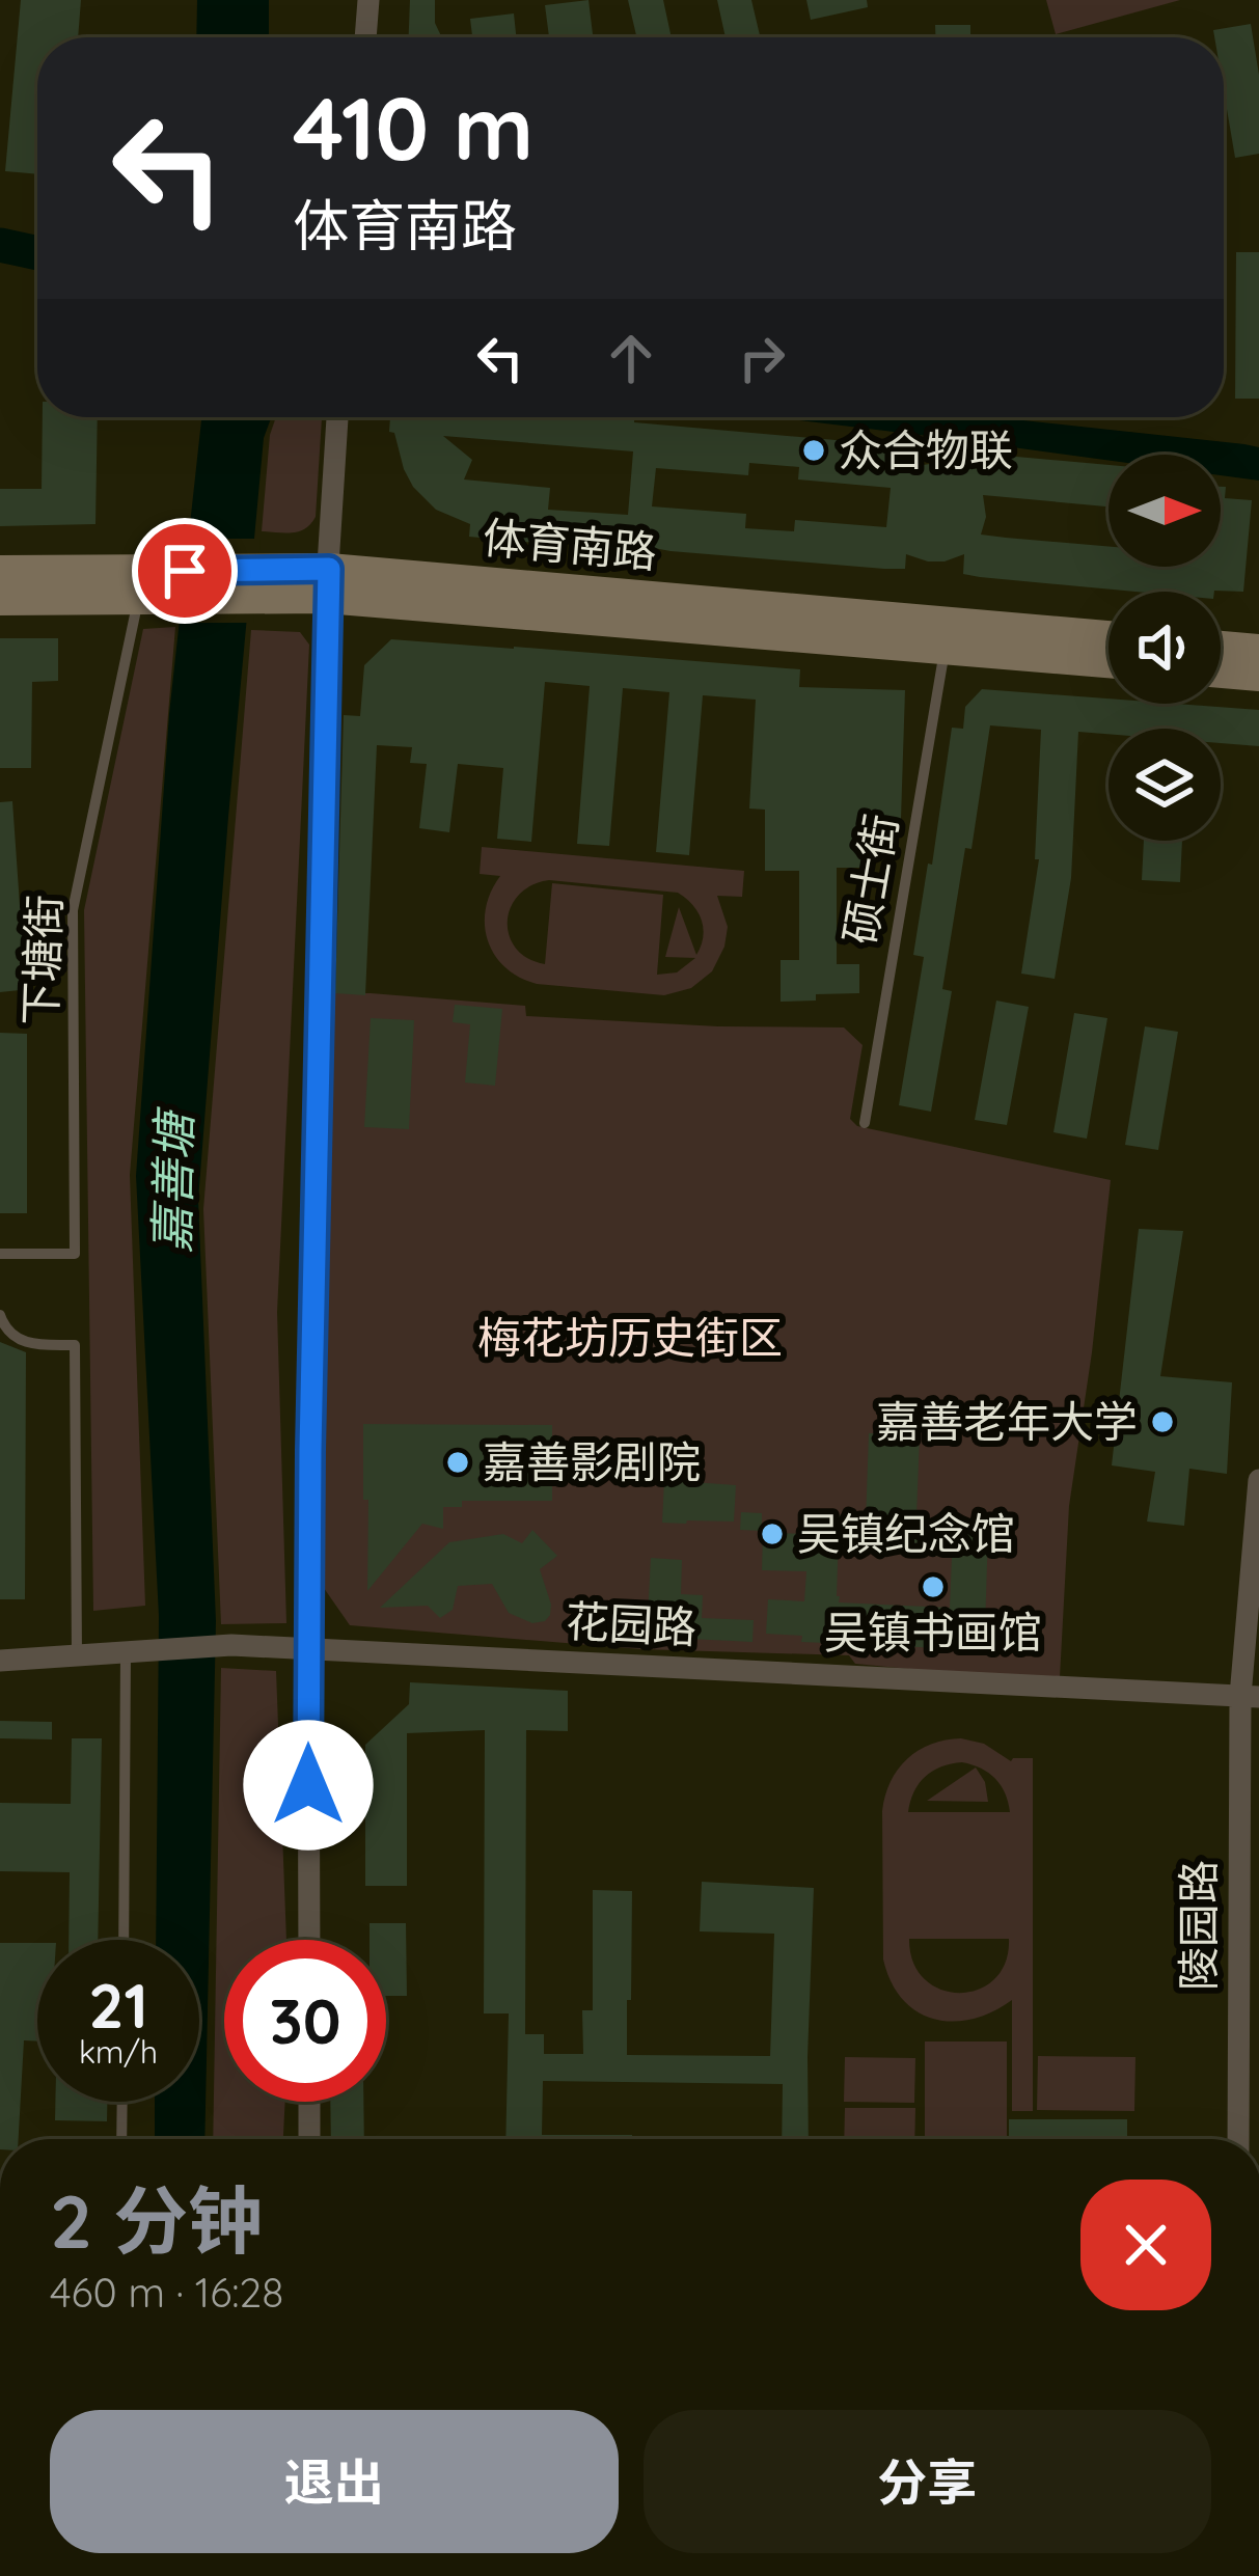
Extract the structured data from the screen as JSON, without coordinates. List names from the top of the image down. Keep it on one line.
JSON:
{"streets":{"main road":["体育南路"],"street":["花园路","陵园路"],"lane":["硕士街","下塘街"]},"crossings":[["体育南路","硕士街"],["体育南路","下塘街"],["花园路","陵园路"]],"water":["嘉善塘"],"parks":["梅花坊历史街区"],"places":["众合物联","嘉善老年大学","嘉善影剧院","吴镇纪念馆","吴镇书画馆"],"north":"right","page":{"turn":["410 m","体育南路"],"speed":"21 km/h","limit":"30","heading":["2 分钟","460 m · 16:28"],"buttons":["退出","分享"]}}
